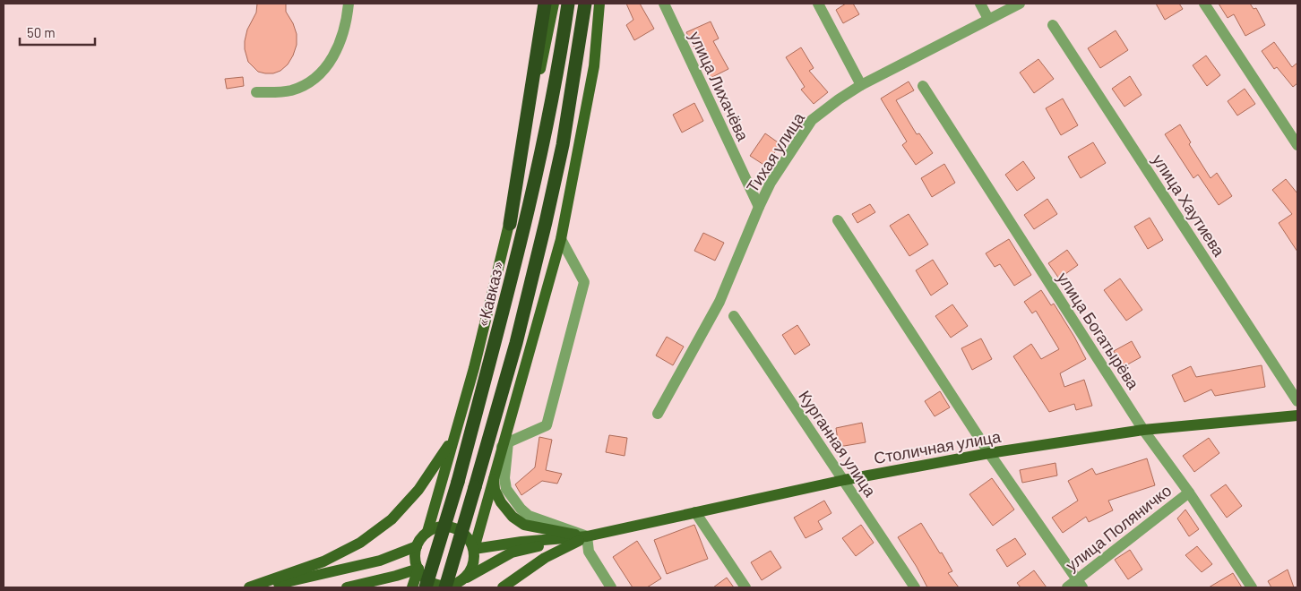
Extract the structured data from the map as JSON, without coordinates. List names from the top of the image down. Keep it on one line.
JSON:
{"streets":{"highway":["«Кавказ»"],"main road":["Столичная улица"],"street":["улица Лихачёва","Тихая улица","улица Хаутиева","улица Богатырёва","Курганная улица","улица Поляничко"]},"crossings":[["улица Лихачёва","Тихая улица"],["улица Богатырёва","Столичная улица"],["улица Богатырёва","улица Поляничко"],["Курганная улица","Столичная улица"]],"scale_bar":"50 m"}
